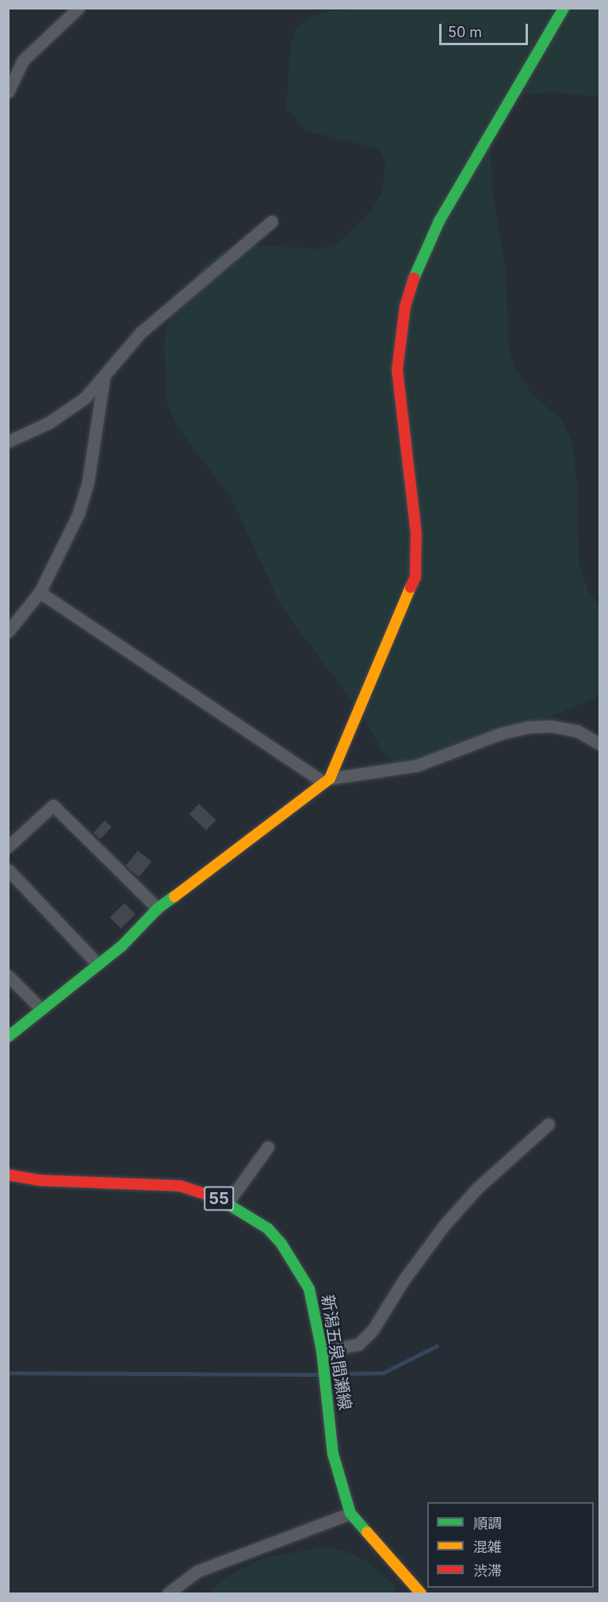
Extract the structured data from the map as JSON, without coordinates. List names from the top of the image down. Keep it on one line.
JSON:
{"streets":{"street":["55","新潟五泉間瀬線"]},"legend":["順調","混雑","渋滞"],"scale_bar":"50 m"}
